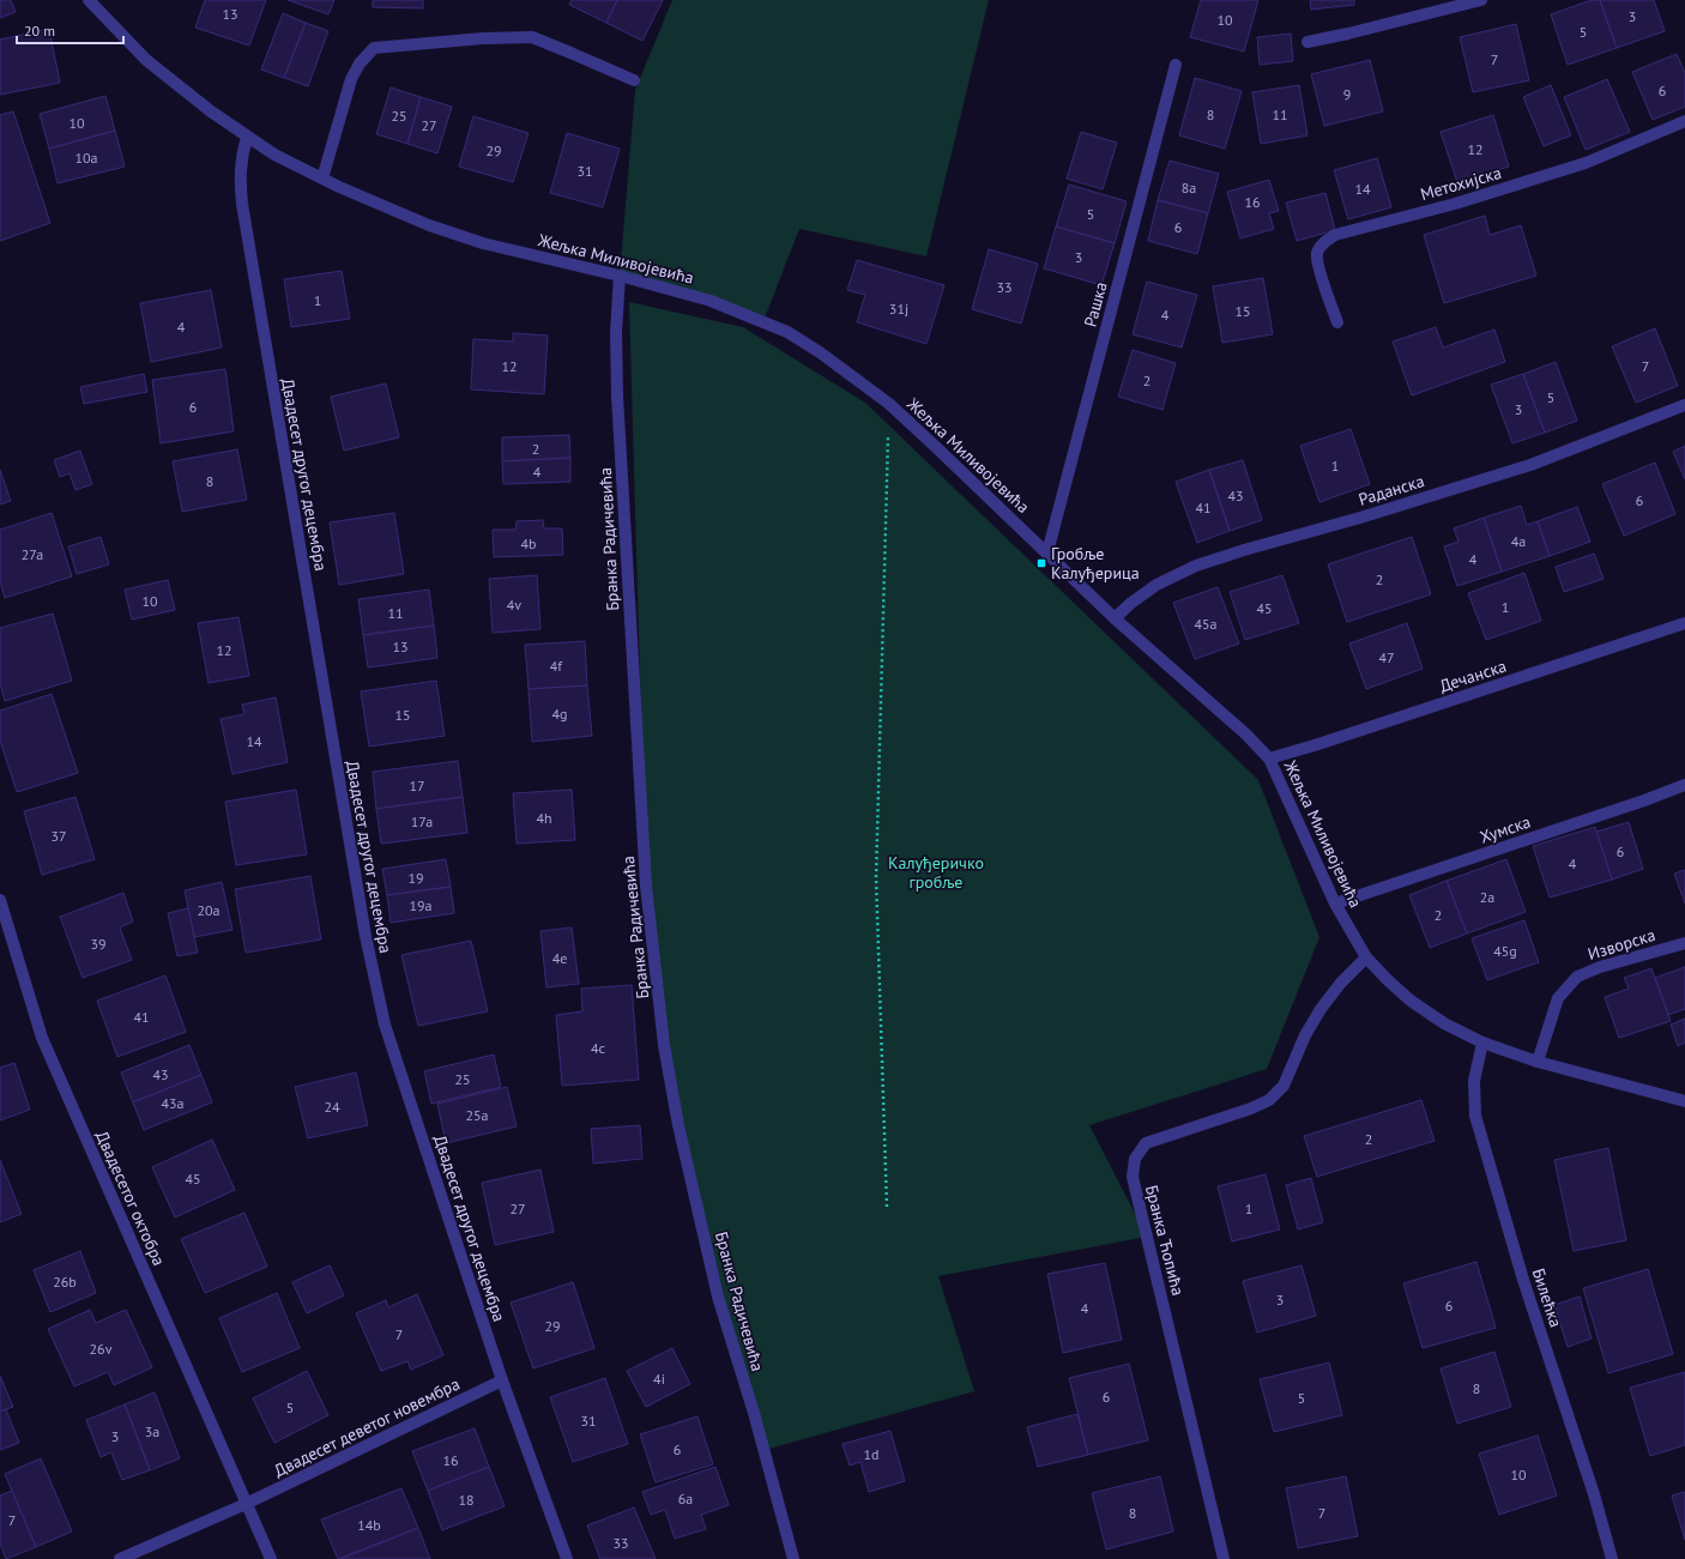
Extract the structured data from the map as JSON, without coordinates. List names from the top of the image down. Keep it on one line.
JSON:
{"streets":{"street":["Метохијска","Жељка Миливојевића","Рашка","Двадесет другог децембра","Раданска","Бранка Радичевића","Дечанска","Хумска","Изворска","Двадесетог октобра","Бранка Ћопића","Билећка","Двадесет деветог новембра"]},"crossings":[["Жељка Миливојевића","Рашка"],["Жељка Миливојевића","Двадесет другог децембра"],["Жељка Миливојевића","Раданска"],["Жељка Миливојевића","Бранка Радичевића"],["Жељка Миливојевића","Дечанска"],["Жељка Миливојевића","Хумска"],["Жељка Миливојевића","Изворска"],["Жељка Миливојевића","Бранка Ћопића"],["Жељка Миливојевића","Билећка"],["Двадесет другог децембра","Двадесет деветог новембра"],["Двадесетог октобра","Двадесет деветог новембра"]],"parks":["Калуђеричко гробље"],"places":{"transit":["Гробље Калуђерица"]},"house_numbers":["13","3","10","5","7","6","9","8","11","25","10","27","12","29","10a","31","8a","14","16","5","6","3","33","1","31j","15","4","4","12","7","2","5","6","3","2","1","4","8","43","6","41","4a","4b","27a","4","2","10","4v","1","45","11","45a","13","12","47","4f","4g","15","14","17","4h","17a","37","6","4","19","2a","19a","20a","2","39","45g","4e","41","4c","43","25","43a","24","25a","2","45","27","1","26b","3","6","4","29","7","26v","4i","8","6","5","5","31","3a","3","6","1d","16","10","6a","18","8","7","7","14b","33"],"scale_bar":"20 m"}
